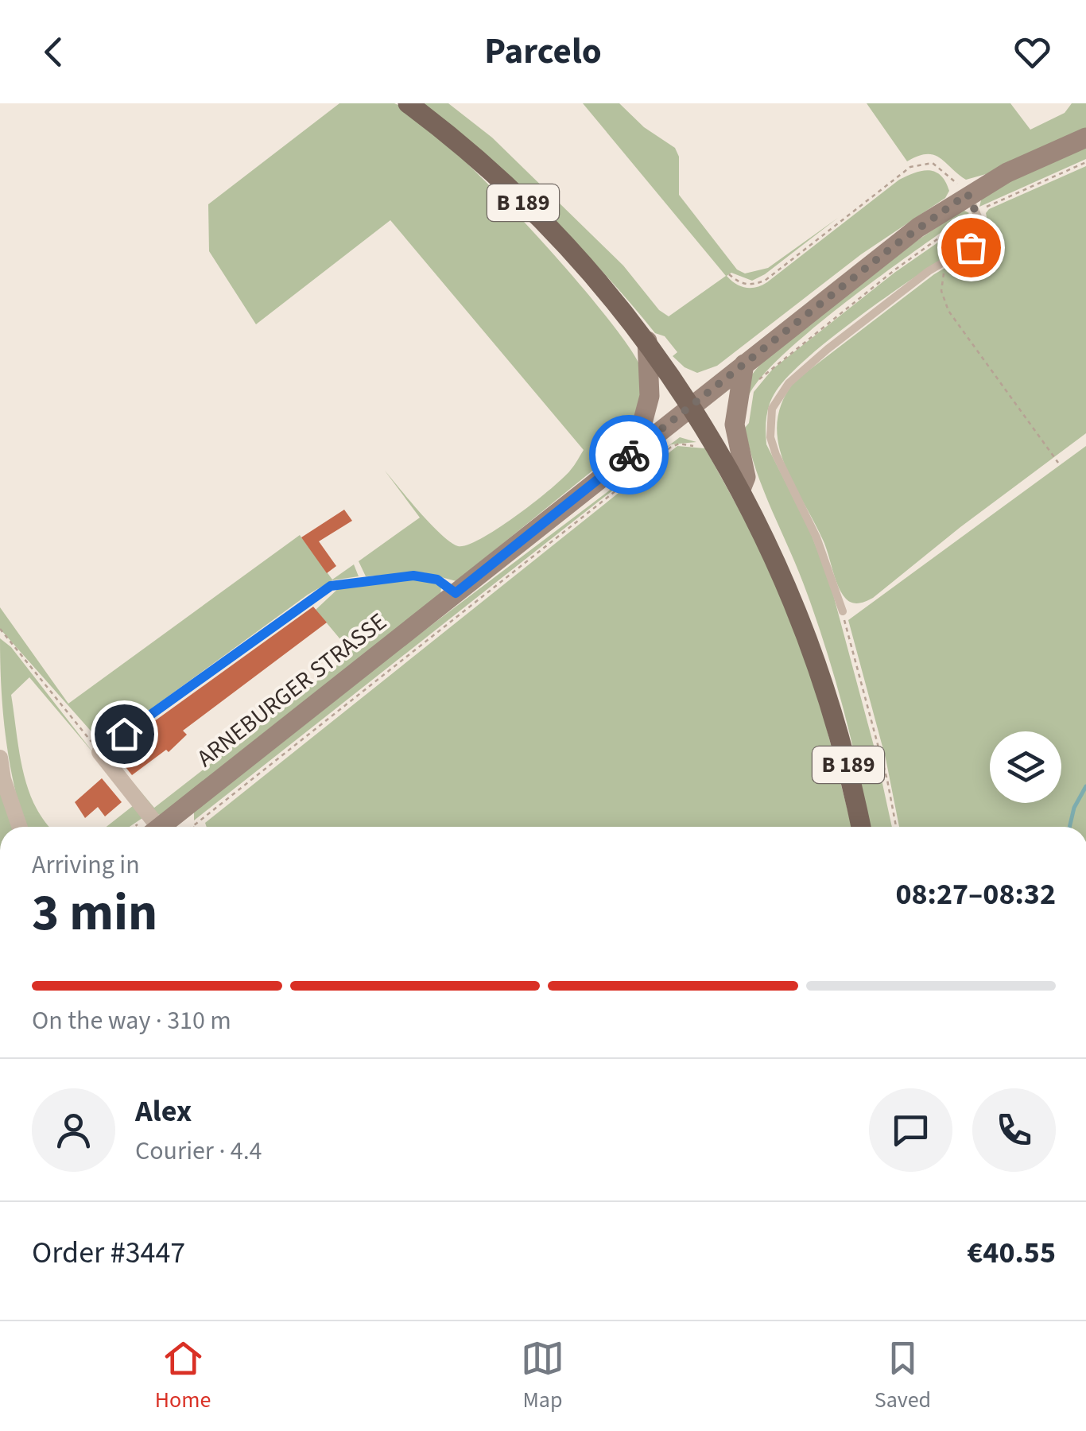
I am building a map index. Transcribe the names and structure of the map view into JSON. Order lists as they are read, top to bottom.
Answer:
{
  "streets": {
    "main road": ["B 189", "ARNEBURGER STRASSE"]
  },
  "crossings": [
    ["B 189", "ARNEBURGER STRASSE"]
  ],
  "page": {
    "header": "Parcelo",
    "heading": ["3 min", "Arriving in", "08:27–08:32"],
    "panel": [
      "Alex",
      "Courier · 4.4",
      "Order #3447",
      "€40.55"
    ],
    "bar": "On the way · 310 m",
    "tabs": ["Home", "Map", "Saved"]
  }
}
